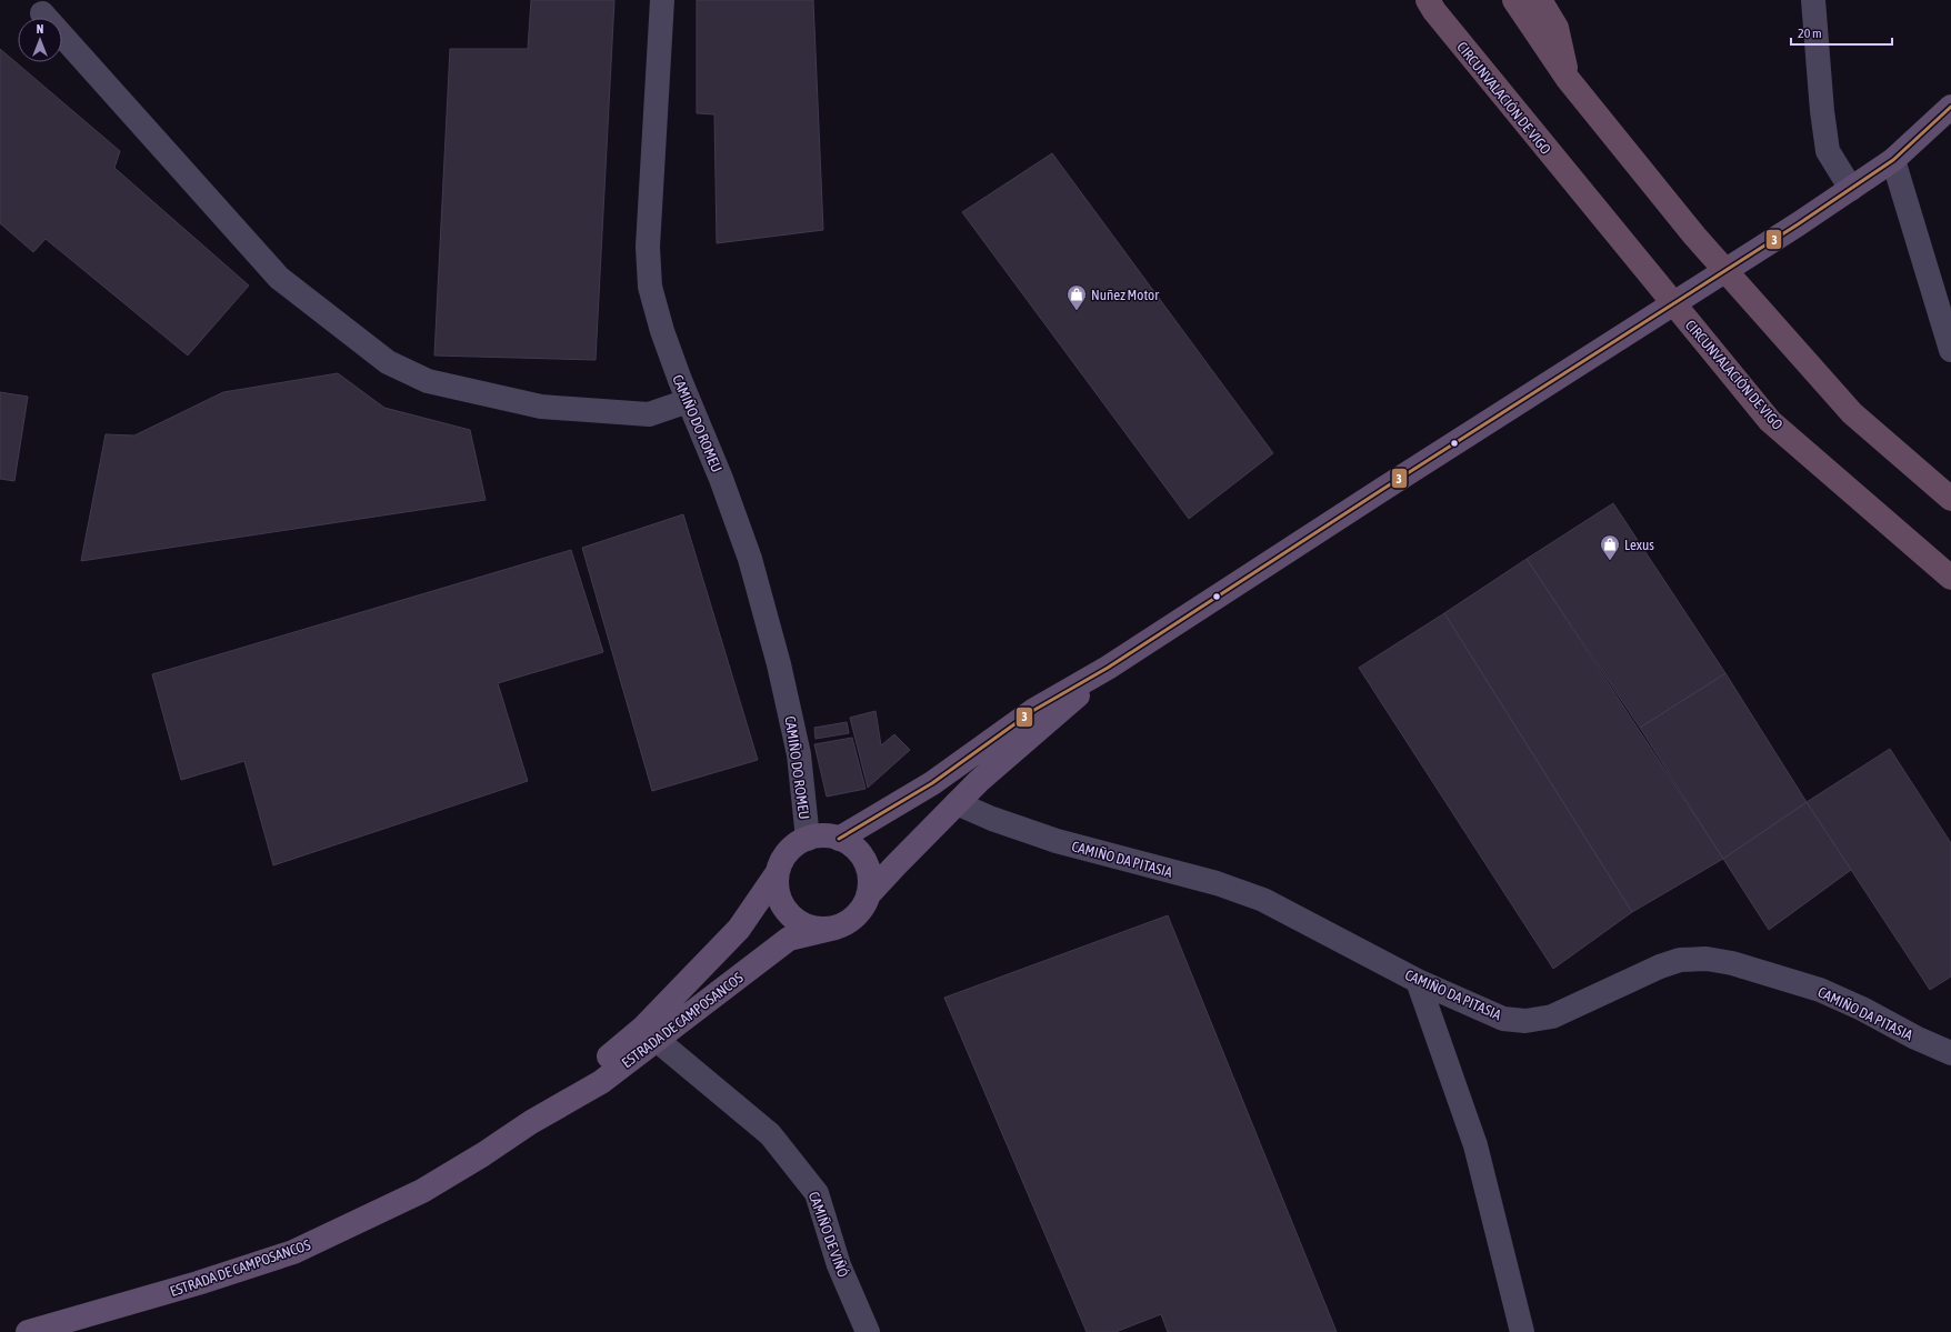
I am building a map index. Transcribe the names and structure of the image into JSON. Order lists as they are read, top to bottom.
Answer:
{
  "streets": {
    "highway": ["CIRCUNVALACIÓN DE VIGO"],
    "main road": ["ESTRADA DE CAMPOSANCOS"],
    "street": ["CAMIÑO DO ROMEU", "CAMIÑO DA PITASIA", "CAMIÑO DE VIÑÓ"]
  },
  "crossings": [
    ["CAMIÑO DO ROMEU", "ESTRADA DE CAMPOSANCOS"],
    ["CAMIÑO DA PITASIA", "ESTRADA DE CAMPOSANCOS"],
    ["ESTRADA DE CAMPOSANCOS", "CAMIÑO DE VIÑÓ"]
  ],
  "places": {
    "shop": ["Nuñez Motor", "Lexus"]
  },
  "lines": ["transit line 3"],
  "scale_bar": "20 m",
  "north": "top"
}
